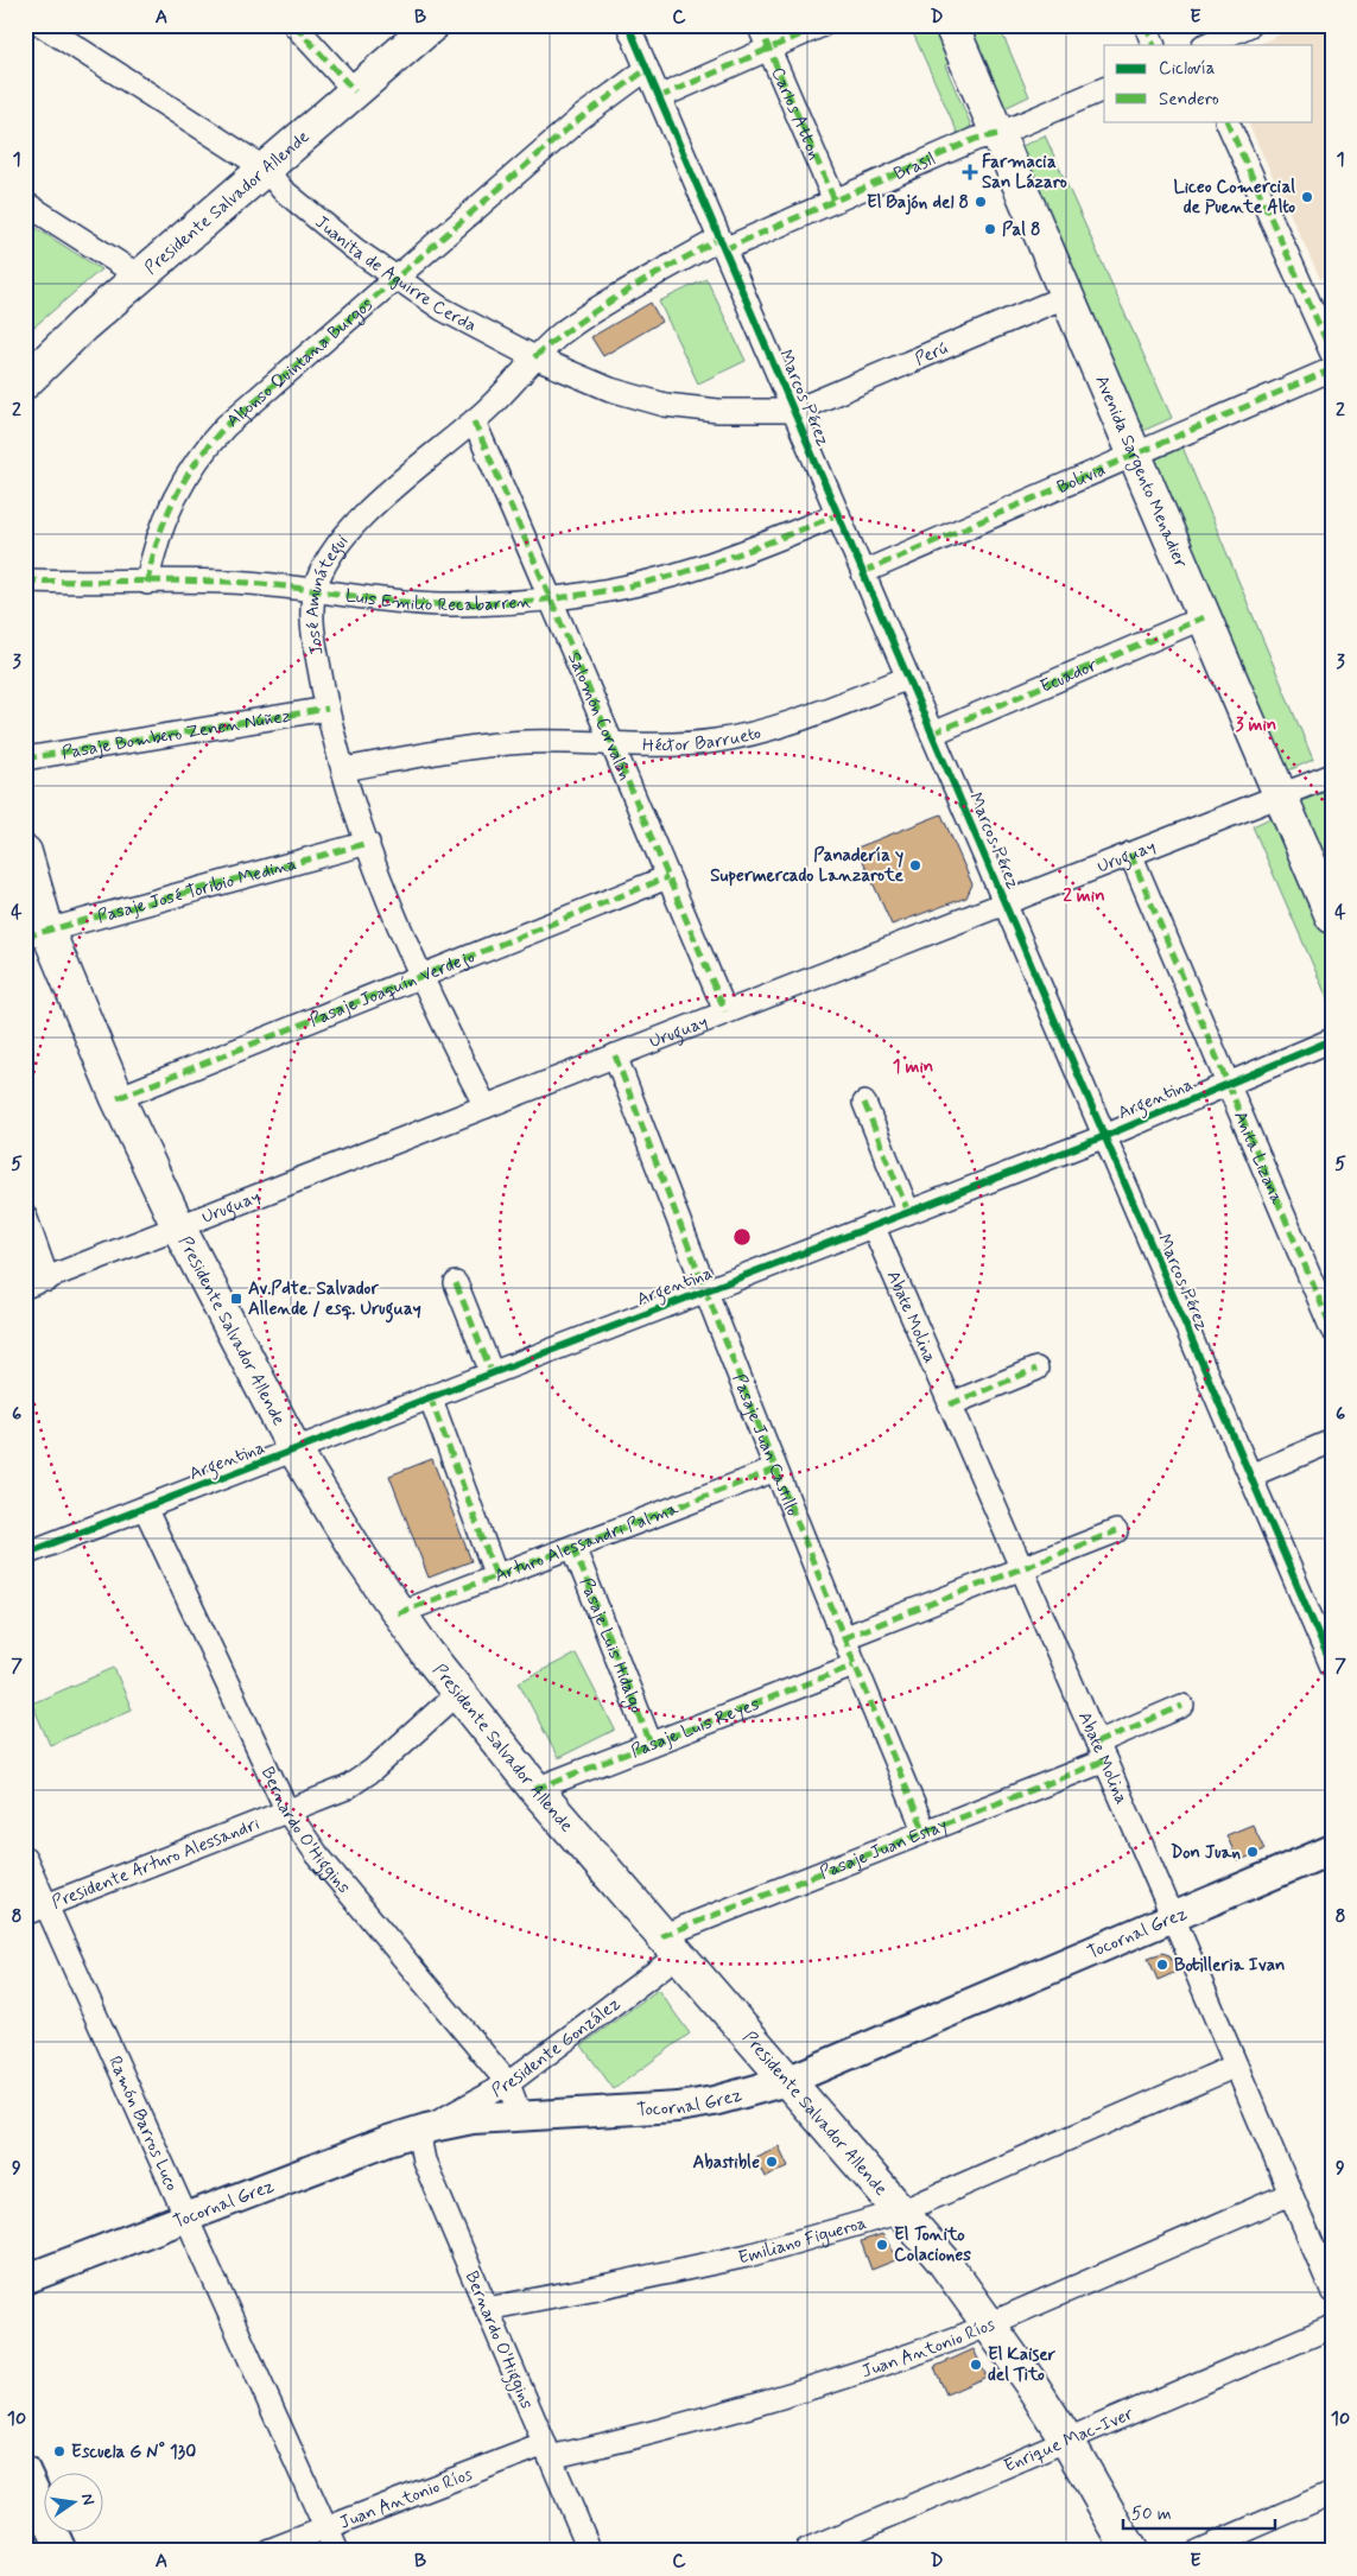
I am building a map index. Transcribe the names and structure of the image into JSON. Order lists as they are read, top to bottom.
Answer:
{
  "streets": {
    "main road": ["Presidente Salvador Allende", "Avenida Sargento Menadier"],
    "street": [
      "Carlos Atton",
      "Brasil",
      "Juanita de Aguirre Cerda",
      "Perú",
      "Alfonso Quintana Burgos",
      "Marcos Pérez",
      "Bolivia",
      "Luis Emilio Recabarren",
      "José Amunátegui",
      "Ecuador",
      "Salomón Corvalán",
      "Pasaje Bombero Zenen Núñez",
      "Héctor Barrueto",
      "Uruguay",
      "Pasaje José Toribio Medina",
      "Pasaje Joaquín Verdejo",
      "Argentina",
      "Anita Lizana",
      "Abate Molina",
      "Pasaje Juan Castillo",
      "Arturo Alessandri Palma",
      "Pasaje Luis Hidalgo",
      "Pasaje Luis Reyes",
      "Bernardo O'Higgins",
      "Pasaje Juan Estay",
      "Presidente Arturo Alessandri",
      "Tocornal Grez",
      "Presidente González",
      "Ramón Barros Luco",
      "Emiliano Figueroa",
      "Juan Antonio Ríos",
      "Enrique Mac-Iver"
    ]
  },
  "crossings": [
    ["Carlos Atton", "Brasil"],
    ["Brasil", "Marcos Pérez"],
    ["Brasil", "Avenida Sargento Menadier"],
    ["Brasil", "José Amunátegui"],
    ["Presidente Salvador Allende", "Juanita de Aguirre Cerda"],
    ["Presidente Salvador Allende", "Uruguay"],
    ["Presidente Salvador Allende", "Pasaje José Toribio Medina"],
    ["Presidente Salvador Allende", "Pasaje Joaquín Verdejo"],
    ["Presidente Salvador Allende", "Argentina"],
    ["Presidente Salvador Allende", "Arturo Alessandri Palma"],
    ["Presidente Salvador Allende", "Pasaje Luis Reyes"],
    ["Presidente Salvador Allende", "Pasaje Juan Estay"],
    ["Presidente Salvador Allende", "Presidente Arturo Alessandri"],
    ["Presidente Salvador Allende", "Tocornal Grez"],
    ["Presidente Salvador Allende", "Presidente González"],
    ["Presidente Salvador Allende", "Emiliano Figueroa"],
    ["Presidente Salvador Allende", "Juan Antonio Ríos"],
    ["Presidente Salvador Allende", "Enrique Mac-Iver"],
    ["Juanita de Aguirre Cerda", "Perú"],
    ["Juanita de Aguirre Cerda", "Alfonso Quintana Burgos"],
    ["Juanita de Aguirre Cerda", "Marcos Pérez"],
    ["Juanita de Aguirre Cerda", "José Amunátegui"],
    ["Perú", "Marcos Pérez"],
    ["Perú", "Avenida Sargento Menadier"],
    ["Alfonso Quintana Burgos", "Marcos Pérez"],
    ["Alfonso Quintana Burgos", "Luis Emilio Recabarren"],
    ["Marcos Pérez", "Bolivia"],
    ["Marcos Pérez", "Luis Emilio Recabarren"],
    ["Marcos Pérez", "José Amunátegui"],
    ["Marcos Pérez", "Ecuador"],
    ["Marcos Pérez", "Héctor Barrueto"],
    ["Marcos Pérez", "Uruguay"],
    ["Marcos Pérez", "Argentina"],
    ["Avenida Sargento Menadier", "Bolivia"],
    ["Avenida Sargento Menadier", "Ecuador"],
    ["Avenida Sargento Menadier", "Uruguay"],
    ["Luis Emilio Recabarren", "José Amunátegui"],
    ["Luis Emilio Recabarren", "Salomón Corvalán"],
    ["José Amunátegui", "Salomón Corvalán"],
    ["José Amunátegui", "Pasaje Bombero Zenen Núñez"],
    ["José Amunátegui", "Héctor Barrueto"],
    ["José Amunátegui", "Uruguay"],
    ["José Amunátegui", "Pasaje José Toribio Medina"],
    ["José Amunátegui", "Pasaje Joaquín Verdejo"],
    ["Salomón Corvalán", "Héctor Barrueto"],
    ["Salomón Corvalán", "Uruguay"],
    ["Salomón Corvalán", "Pasaje Joaquín Verdejo"],
    ["Uruguay", "Anita Lizana"],
    ["Uruguay", "Pasaje Juan Castillo"],
    ["Argentina", "Anita Lizana"],
    ["Argentina", "Abate Molina"],
    ["Argentina", "Pasaje Juan Castillo"],
    ["Argentina", "Bernardo O'Higgins"],
    ["Abate Molina", "Pasaje Juan Estay"],
    ["Abate Molina", "Tocornal Grez"],
    ["Abate Molina", "Emiliano Figueroa"],
    ["Abate Molina", "Juan Antonio Ríos"],
    ["Pasaje Juan Castillo", "Arturo Alessandri Palma"],
    ["Pasaje Juan Castillo", "Pasaje Luis Reyes"],
    ["Pasaje Juan Castillo", "Pasaje Juan Estay"],
    ["Arturo Alessandri Palma", "Pasaje Luis Hidalgo"],
    ["Pasaje Luis Hidalgo", "Pasaje Luis Reyes"],
    ["Bernardo O'Higgins", "Presidente Arturo Alessandri"],
    ["Bernardo O'Higgins", "Tocornal Grez"],
    ["Bernardo O'Higgins", "Presidente González"],
    ["Bernardo O'Higgins", "Emiliano Figueroa"],
    ["Bernardo O'Higgins", "Juan Antonio Ríos"],
    ["Pasaje Juan Estay", "Presidente González"],
    ["Presidente Arturo Alessandri", "Ramón Barros Luco"],
    ["Tocornal Grez", "Presidente González"],
    ["Tocornal Grez", "Ramón Barros Luco"],
    ["Ramón Barros Luco", "Juan Antonio Ríos"]
  ],
  "places": {
    "health": ["Farmacia San Lázaro"],
    "other": [
      "Liceo Comercial de Puente Alto",
      "El Bajón del 8",
      "Pal 8",
      "Panadería y Supermercado Lanzarote",
      "Don Juan",
      "Botilleria Ivan",
      "Abastible",
      "El Tonito Colaciones",
      "El Kaiser del Tito",
      "Escuela G N° 130"
    ],
    "transit": ["Av.Pdte. Salvador Allende / esq. Uruguay"]
  },
  "legend": ["Ciclovía", "Sendero"],
  "scale_bar": "50 m",
  "north": "right",
  "grid": {
    "columns": [
      "A",
      "B",
      "C",
      "D",
      "E"
    ],
    "rows": [
      "1",
      "2",
      "3",
      "4",
      "5",
      "6",
      "7",
      "8",
      "9",
      "10"
    ]
  },
  "rings": ["3 min", "2 min", "1 min"]
}
